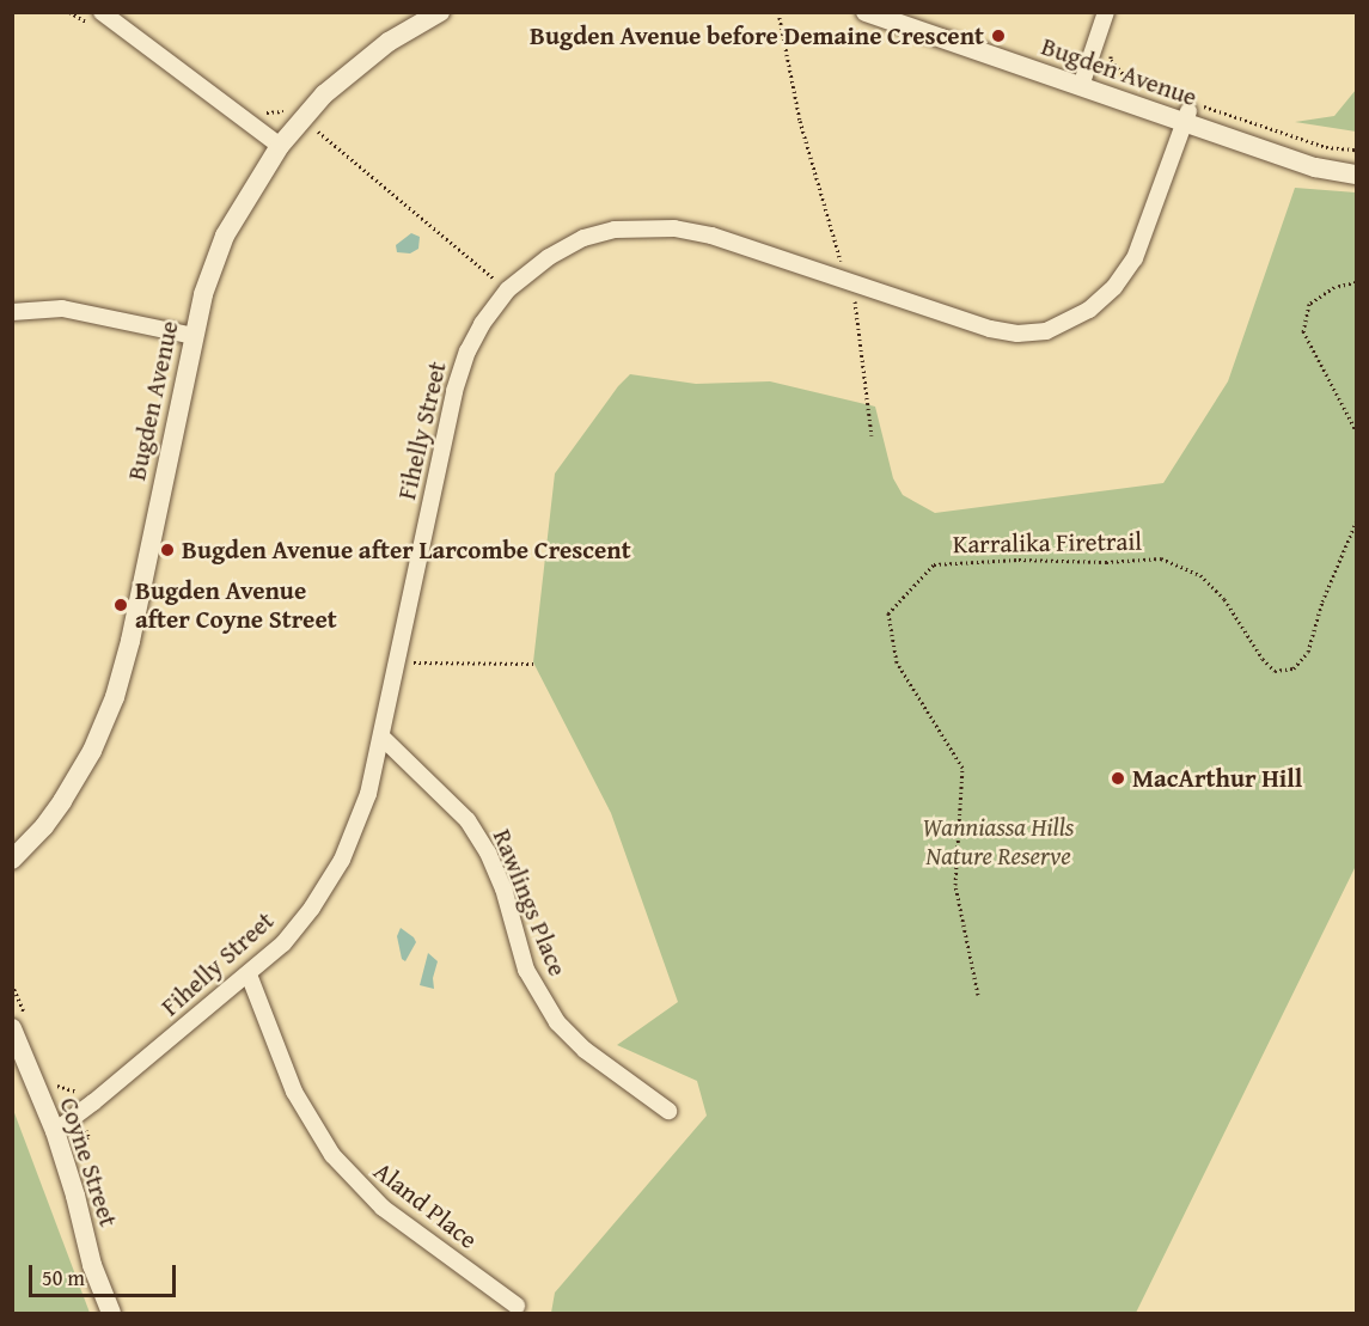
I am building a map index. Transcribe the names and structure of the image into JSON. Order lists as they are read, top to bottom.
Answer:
{
  "streets": {
    "street": [
      "Bugden Avenue",
      "Fihelly Street",
      "Rawlings Place",
      "Coyne Street",
      "Aland Place"
    ],
    "path": ["Karralika Firetrail"]
  },
  "crossings": [
    ["Bugden Avenue", "Fihelly Street"],
    ["Fihelly Street", "Rawlings Place"],
    ["Fihelly Street", "Coyne Street"],
    ["Fihelly Street", "Aland Place"]
  ],
  "parks": ["Wanniassa Hills Nature Reserve"],
  "places": [
    "Bugden Avenue before Demaine Crescent",
    "Bugden Avenue after Larcombe Crescent",
    "Bugden Avenue after Coyne Street",
    "MacArthur Hill"
  ],
  "scale_bar": "50 m"
}
